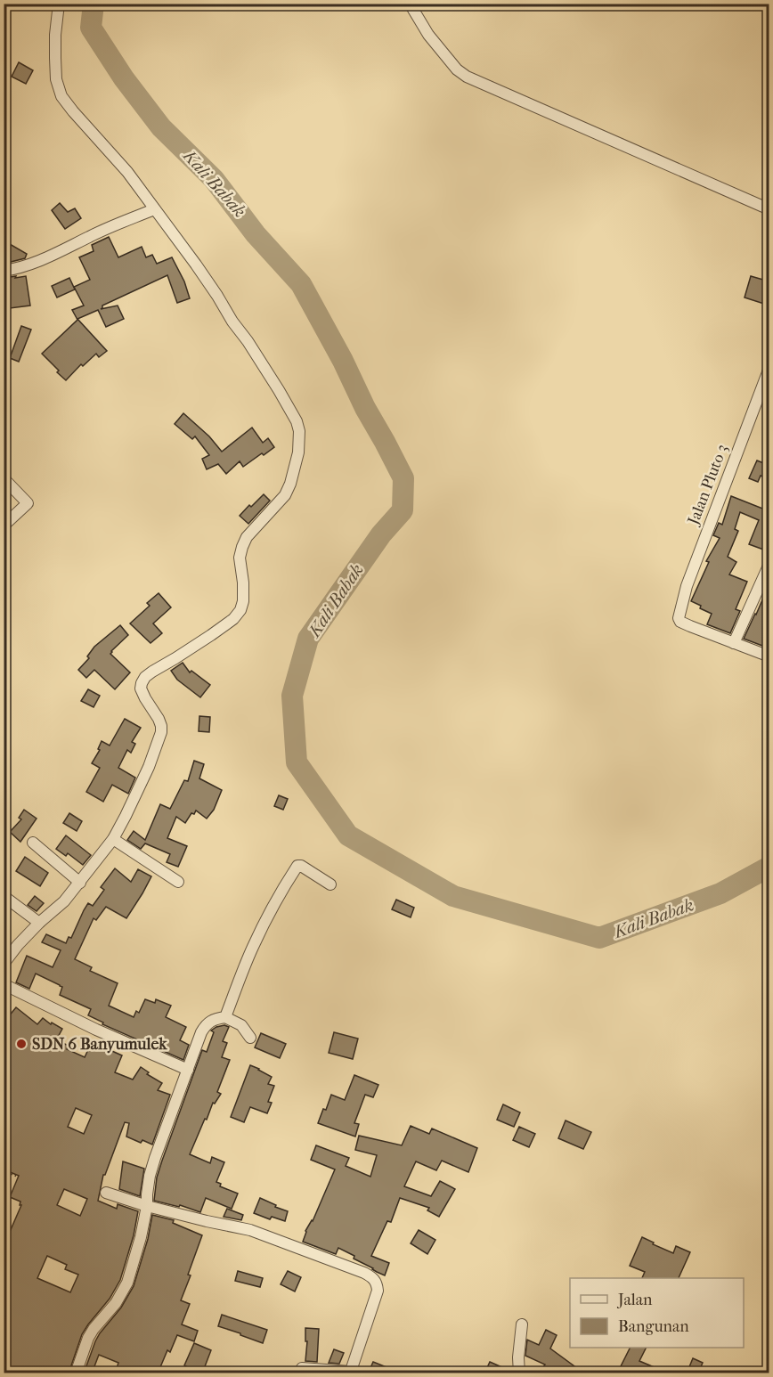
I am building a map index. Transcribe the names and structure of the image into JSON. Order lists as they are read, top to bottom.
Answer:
{
  "streets": {
    "street": ["Jalan Pluto 3"]
  },
  "water": ["Kali Babak"],
  "places": ["SDN 6 Banyumulek"],
  "legend": ["Jalan", "Bangunan"]
}
